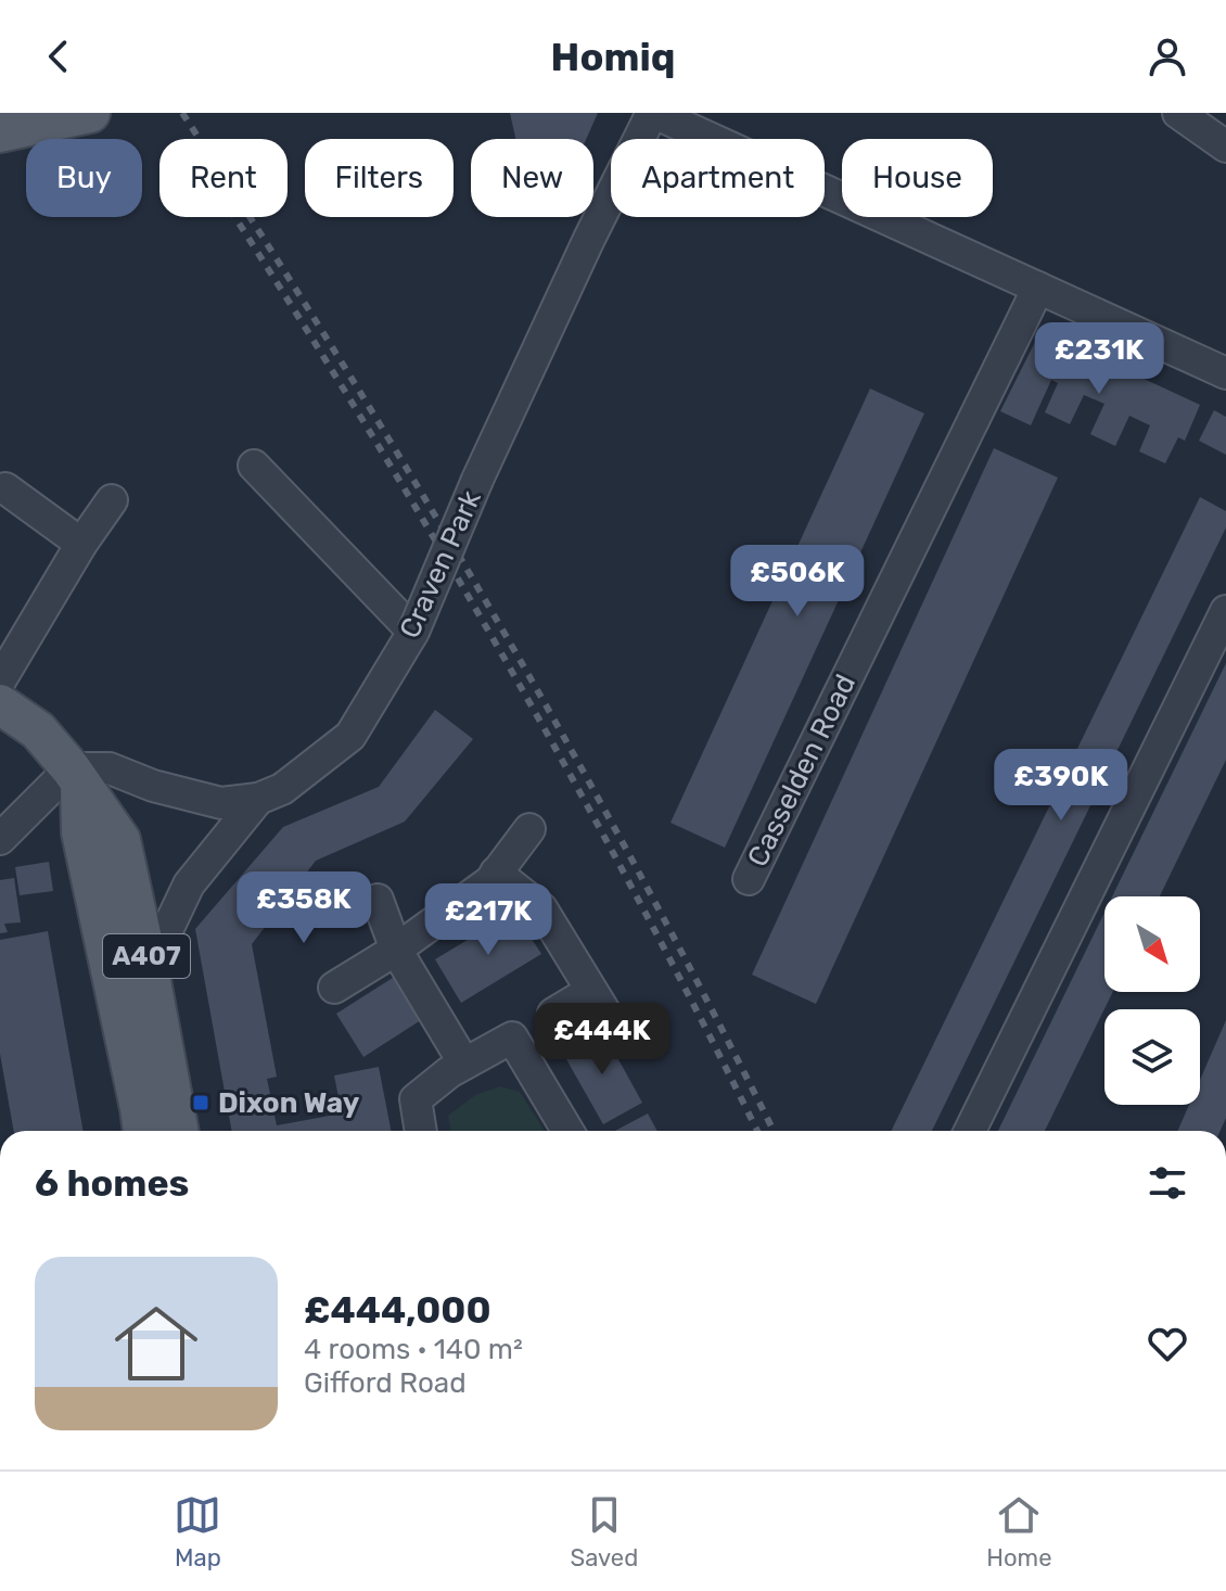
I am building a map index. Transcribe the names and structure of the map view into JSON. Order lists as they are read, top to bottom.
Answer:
{
  "streets": {
    "main road": ["A407"],
    "street": ["Craven Park", "Casselden Road"]
  },
  "crossings": [
    ["Craven Park", "A407"]
  ],
  "places": {
    "transit": ["Dixon Way"]
  },
  "north": "bottom right",
  "page": {
    "header": "Homiq",
    "chip": [
      "Buy",
      "Rent",
      "Filters",
      "New",
      "Apartment",
      "House"
    ],
    "price": [
      "£231K",
      "£506K",
      "£390K",
      "£358K",
      "£217K",
      "£444K"
    ],
    "heading": "6 homes",
    "list": [
      {
        "name": "£444,000",
        "note": "4 rooms · 140 m² · Gifford Road"
      }
    ],
    "tabs": ["Map", "Saved", "Home"]
  }
}
